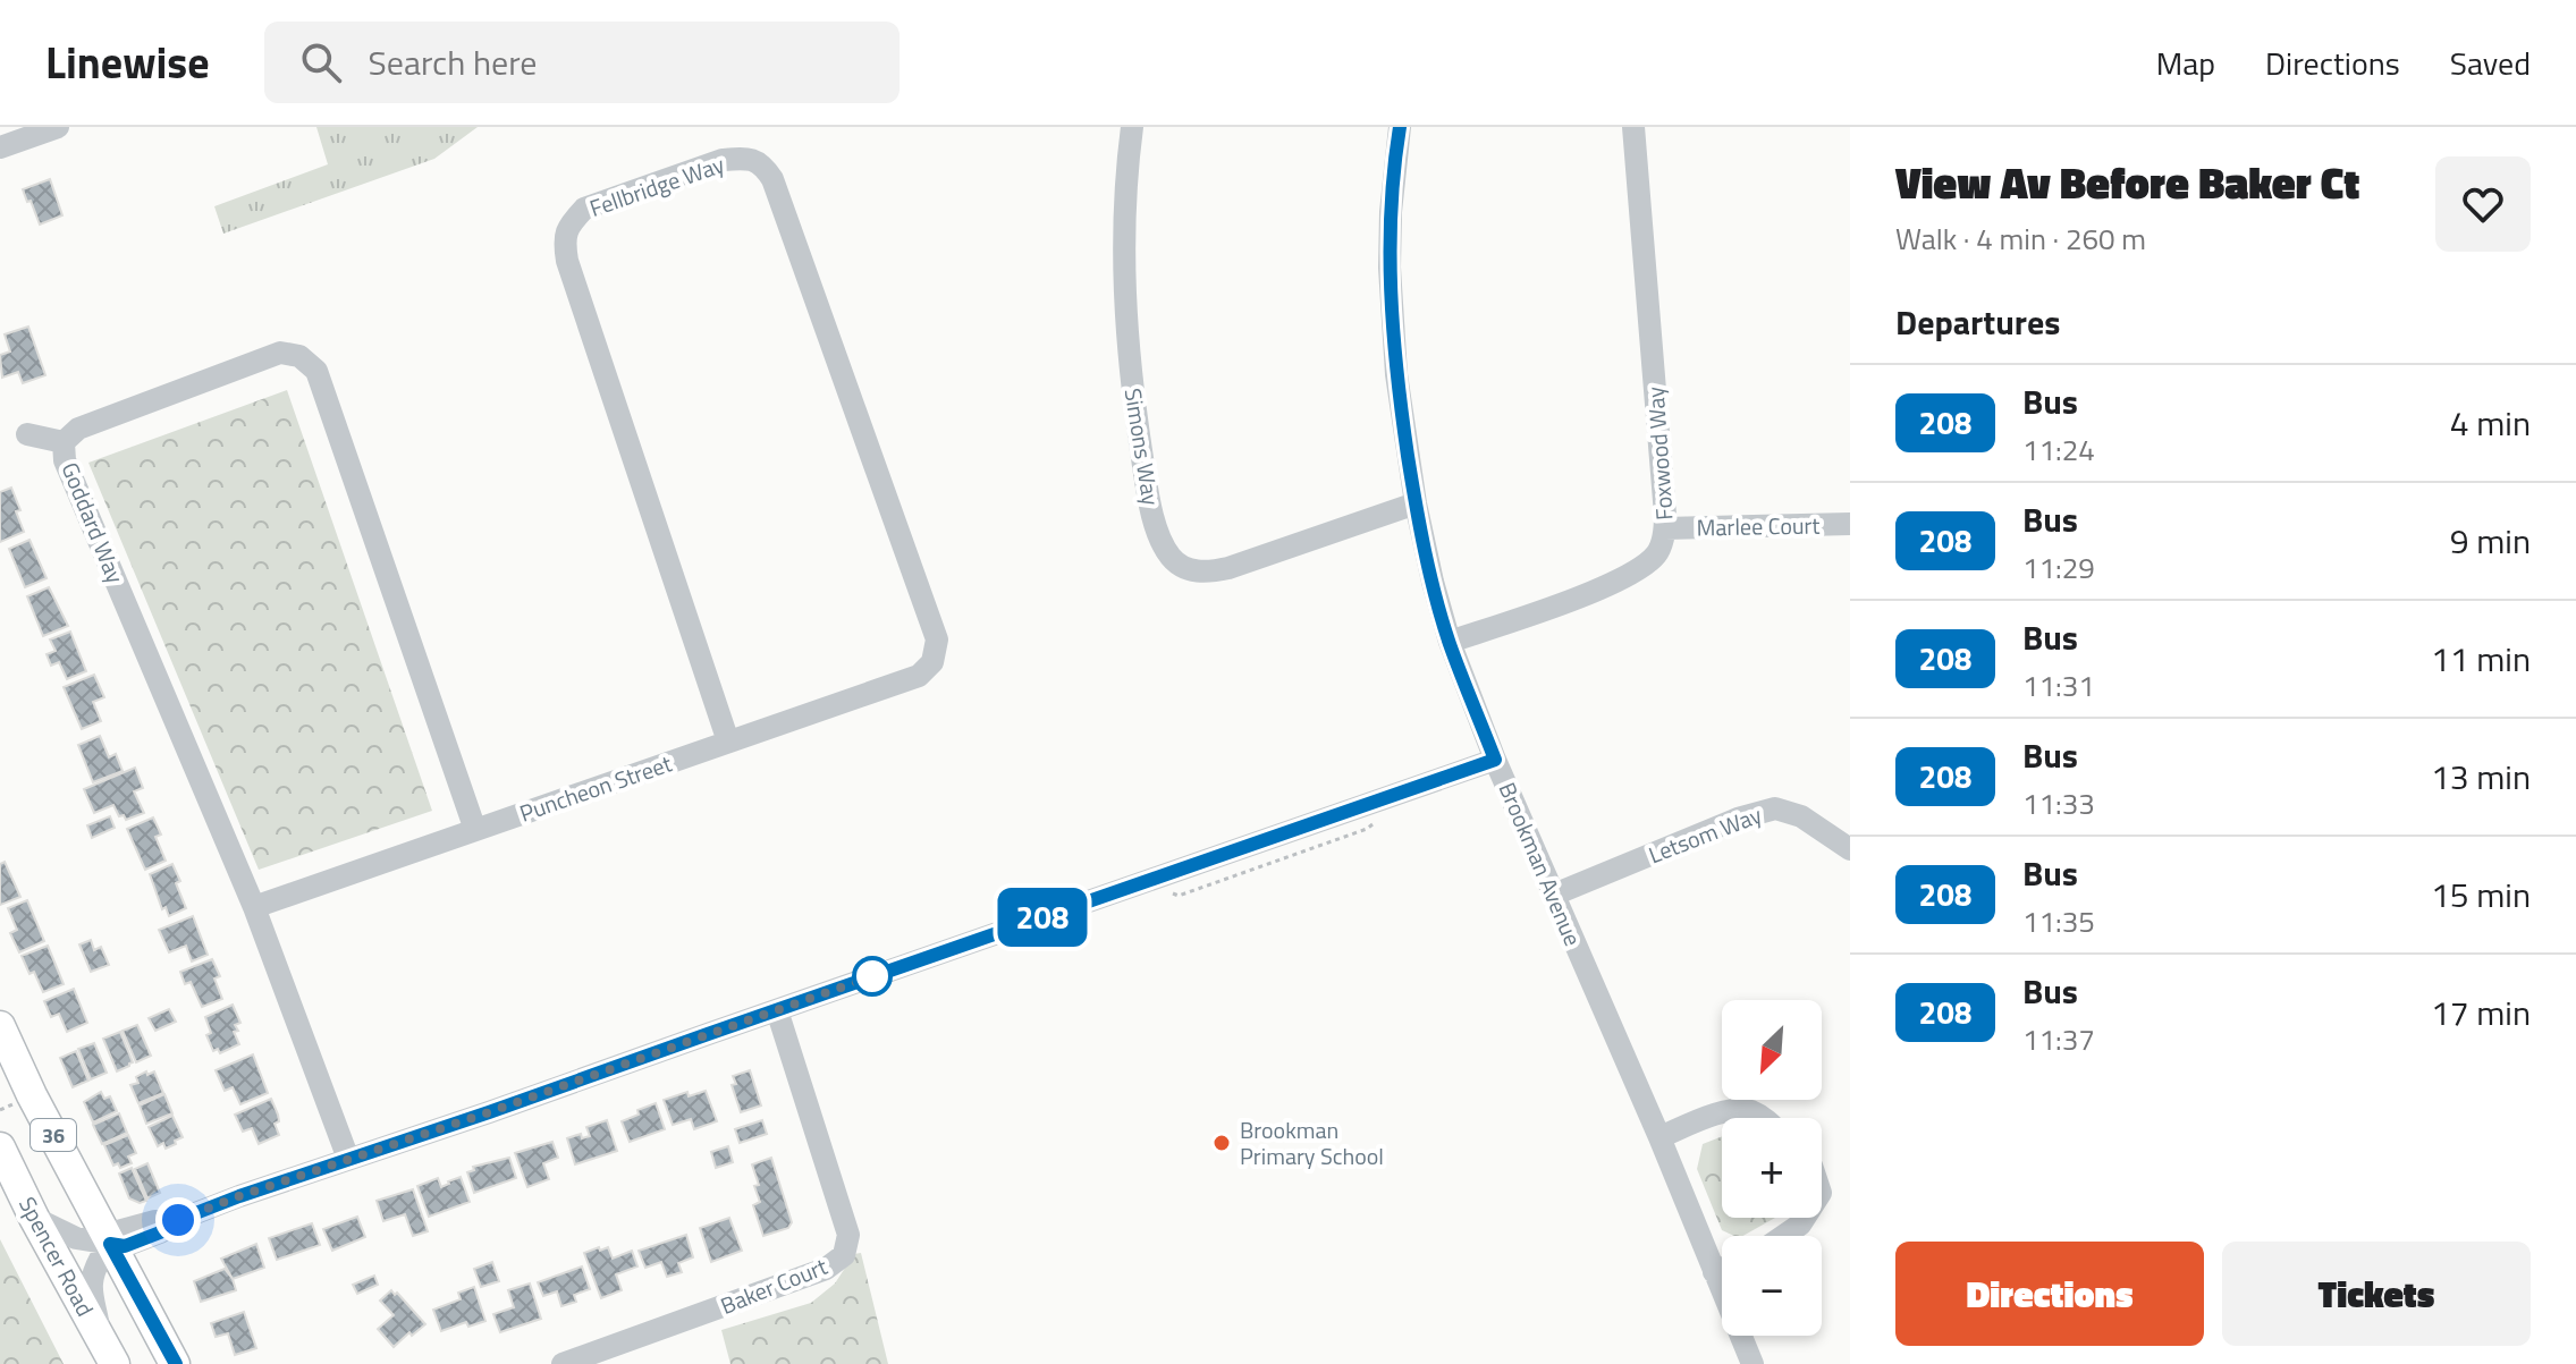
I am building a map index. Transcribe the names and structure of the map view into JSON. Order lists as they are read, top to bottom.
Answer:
{
  "streets": {
    "main road": ["36", "Spencer Road"],
    "street": [
      "Fellbridge Way",
      "Simons Way",
      "Foxwood Way",
      "Goddard Way",
      "Marlee Court",
      "Puncheon Street",
      "Letsom Way",
      "Brookman Avenue",
      "Baker Court"
    ]
  },
  "crossings": [
    ["Fellbridge Way", "Puncheon Street"],
    ["Simons Way", "Brookman Avenue"],
    ["Foxwood Way", "Marlee Court"],
    ["Foxwood Way", "Brookman Avenue"],
    ["Goddard Way", "Puncheon Street"],
    ["Letsom Way", "Brookman Avenue"]
  ],
  "places": ["Brookman Primary School"],
  "lines": ["bus line 208"],
  "north": "bottom left",
  "page": {
    "header": "Linewise",
    "search": "Search here",
    "nav": ["Map", "Directions", "Saved"],
    "on_map": "208",
    "heading": [
      ["View Av Before Baker Ct", "Walk · 4 min · 260 m"],
      "Departures"
    ],
    "list": [
      {
        "mark": "208",
        "name": "Bus",
        "note": "11:24",
        "value": "4 min"
      },
      {
        "mark": "208",
        "name": "Bus",
        "note": "11:29",
        "value": "9 min"
      },
      {
        "mark": "208",
        "name": "Bus",
        "note": "11:31",
        "value": "11 min"
      },
      {
        "mark": "208",
        "name": "Bus",
        "note": "11:33",
        "value": "13 min"
      },
      {
        "mark": "208",
        "name": "Bus",
        "note": "11:35",
        "value": "15 min"
      },
      {
        "mark": "208",
        "name": "Bus",
        "note": "11:37",
        "value": "17 min"
      }
    ],
    "map_buttons": ["+", "−"],
    "buttons": ["Directions", "Tickets"]
  }
}
